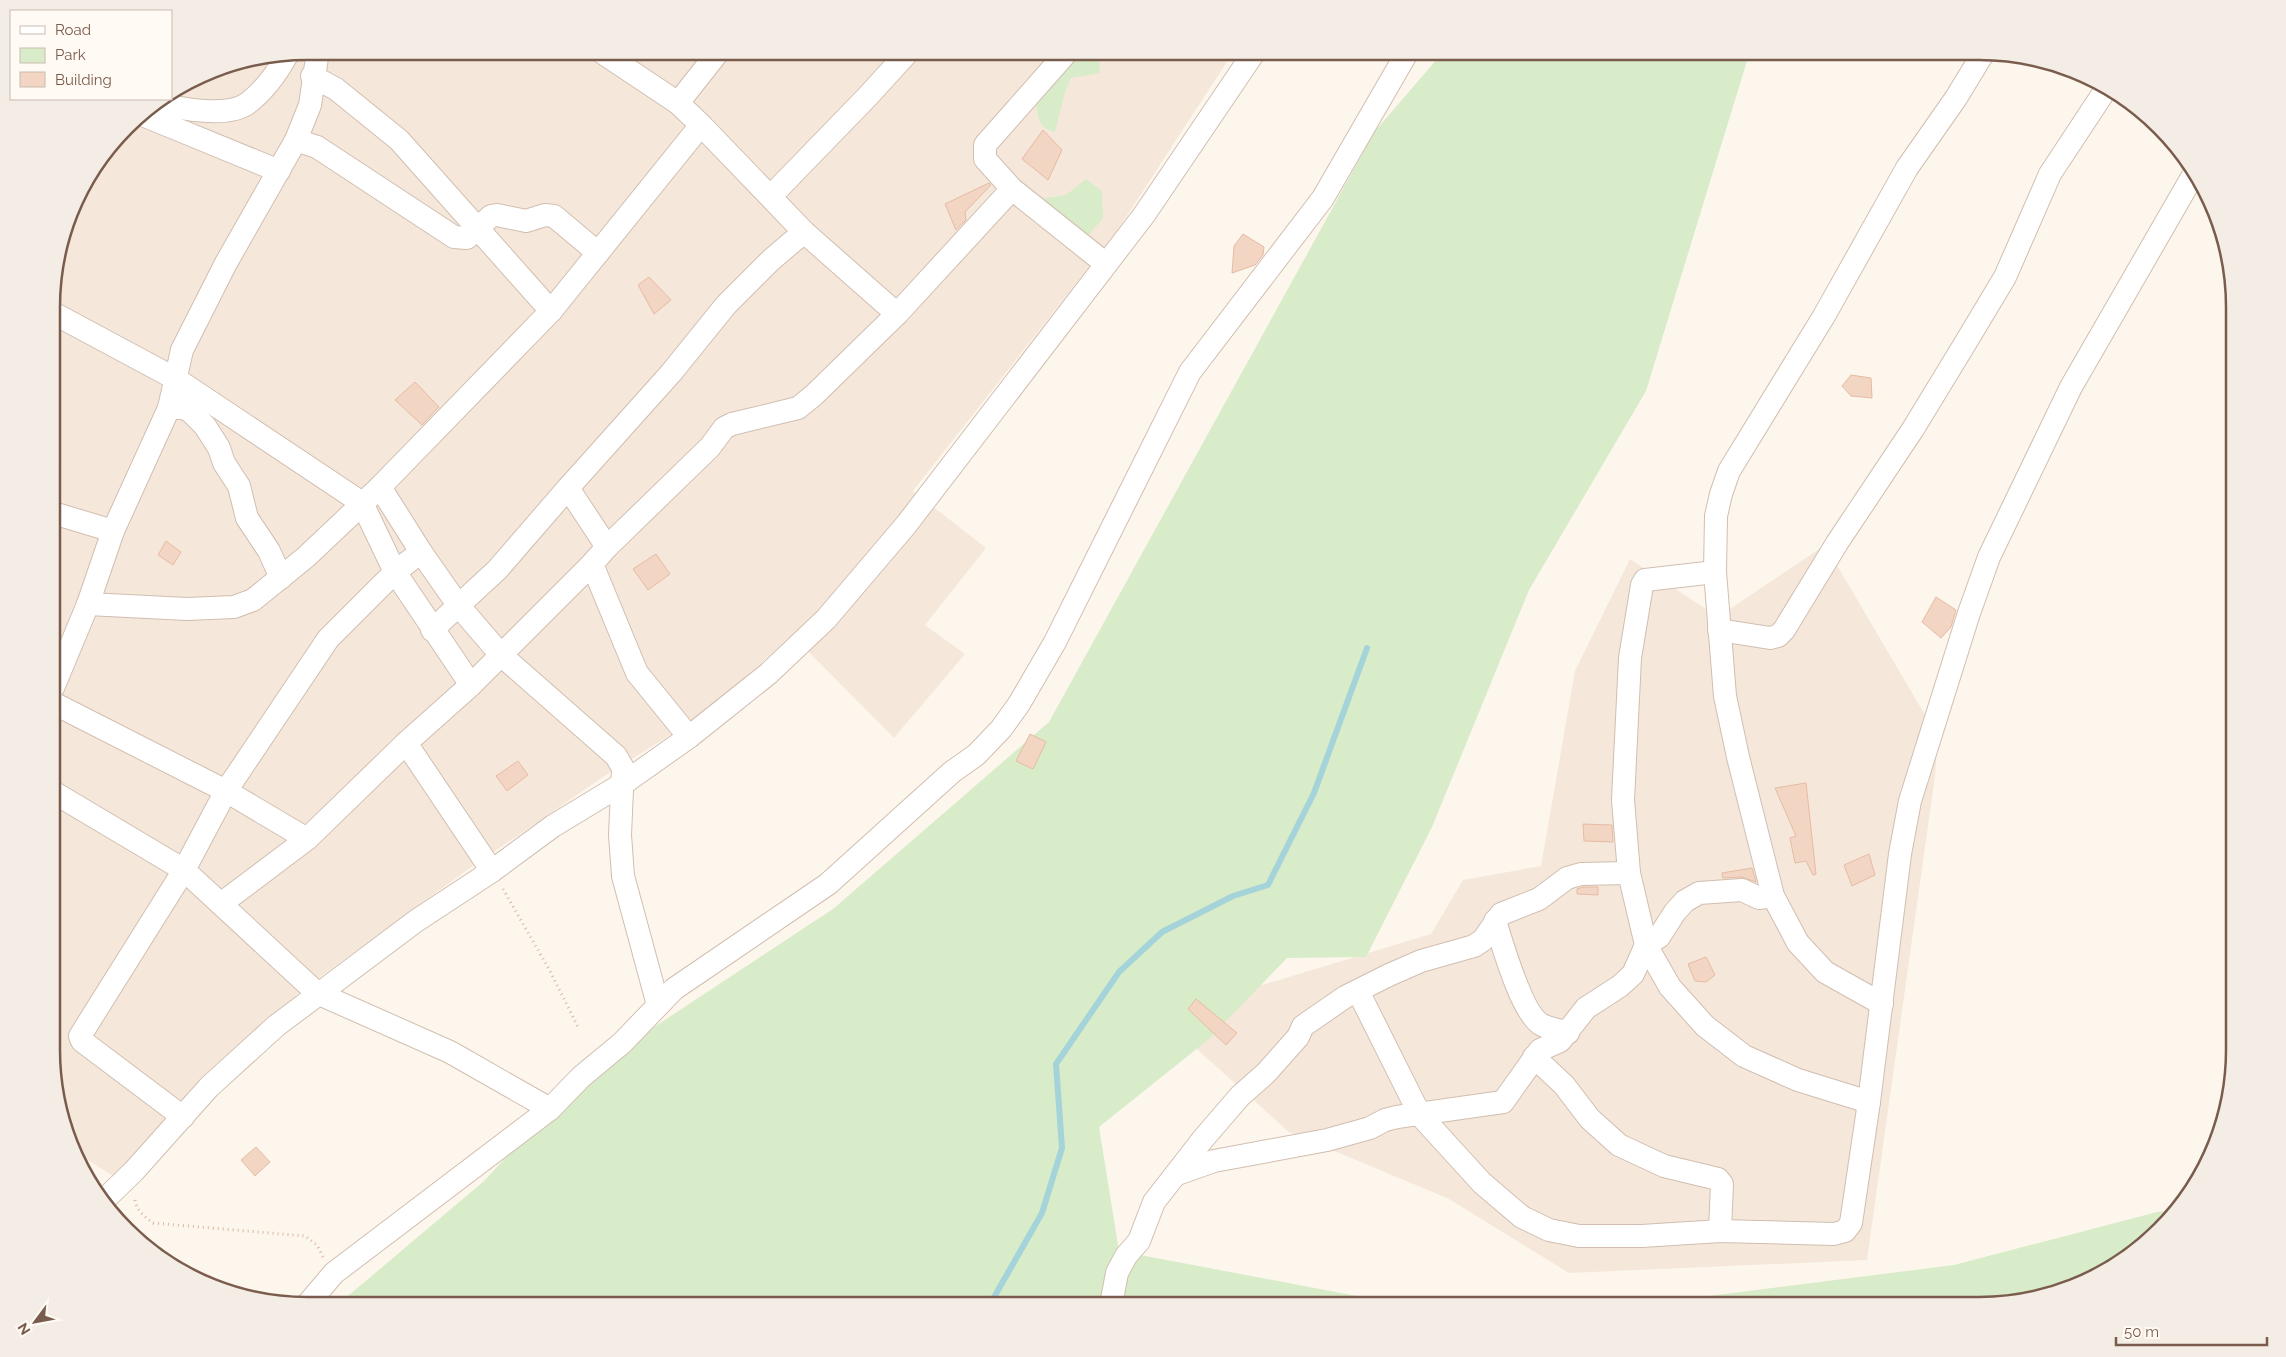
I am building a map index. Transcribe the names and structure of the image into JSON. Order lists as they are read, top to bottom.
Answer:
{
  "legend": ["Road", "Park", "Building"],
  "scale_bar": "50 m",
  "north": "bottom left"
}
